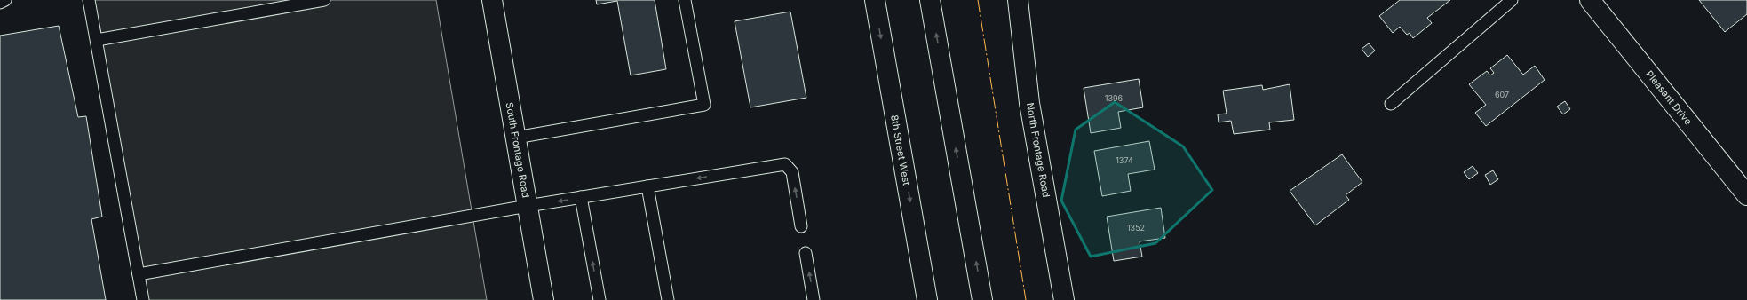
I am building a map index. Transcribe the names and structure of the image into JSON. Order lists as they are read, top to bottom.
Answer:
{
  "streets": {
    "main road": [
      "Pleasant Drive",
      "South Frontage Road",
      "8th Street West",
      "North Frontage Road"
    ]
  },
  "house_numbers": [
    "607",
    "1396",
    "1374",
    "1352"
  ]
}
